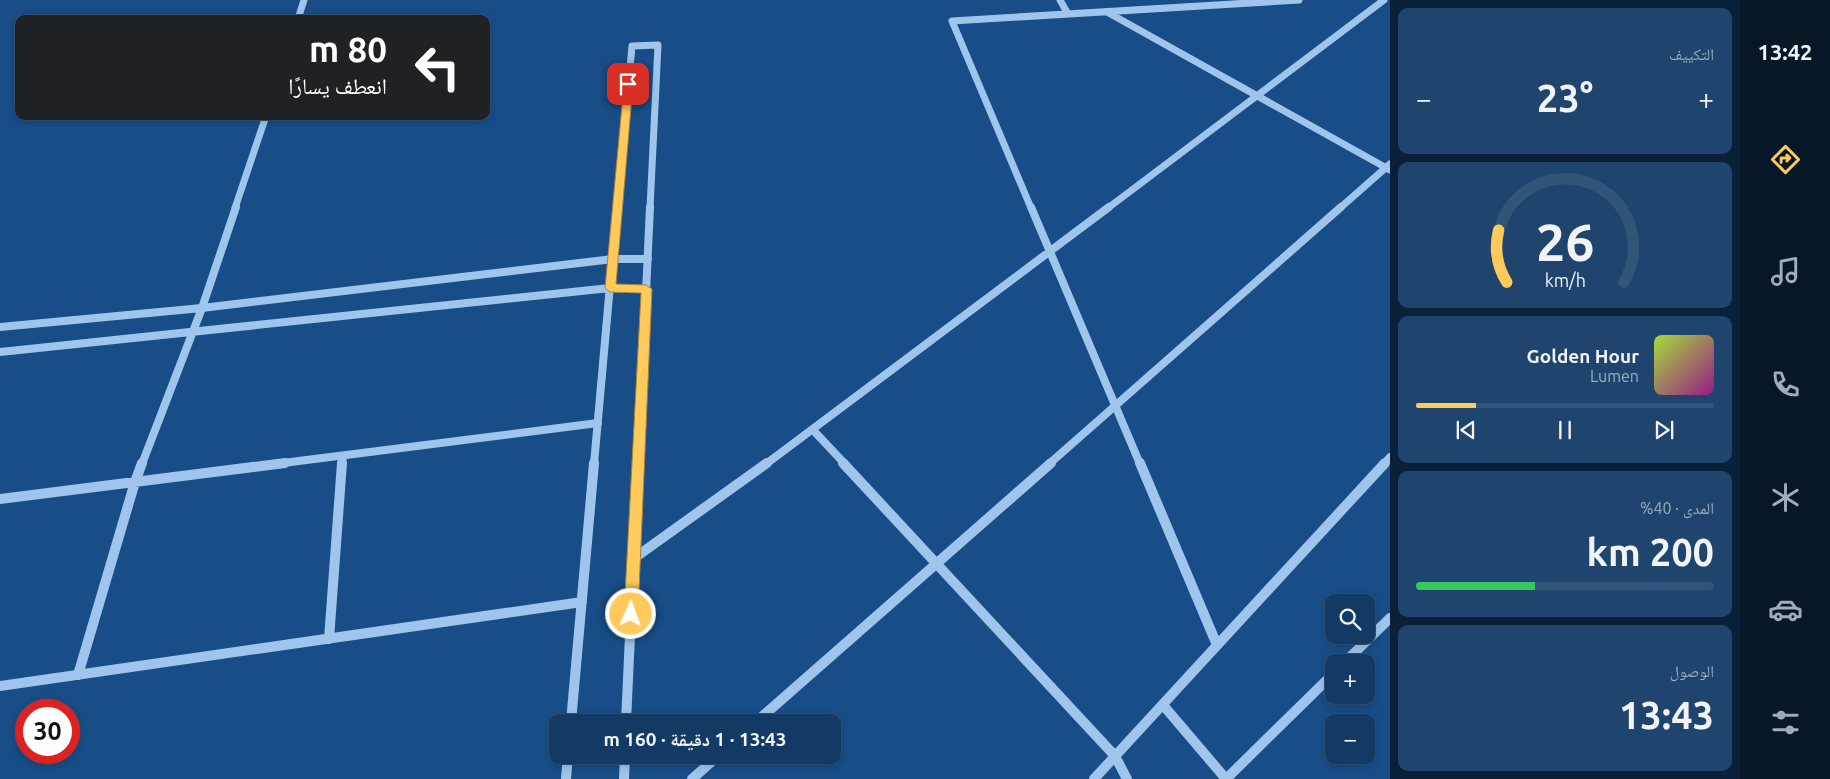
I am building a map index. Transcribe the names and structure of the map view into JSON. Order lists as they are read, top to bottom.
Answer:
{
  "page": {
    "tabs": "13:42",
    "tile": [
      "التكييف",
      ["المدى · 40%", "200 km"],
      ["الوصول", "13:43"]
    ],
    "turn": ["80 m", "انعطف يسارًا"],
    "heat": ["−", "23°", "+"],
    "song": ["Golden Hour", "Lumen"],
    "map_buttons": ["+", "−"],
    "limit": "30",
    "trip": "13:43 · 1 دقيقة · 160 m",
    "gauge": ["26", "km/h"]
  }
}
